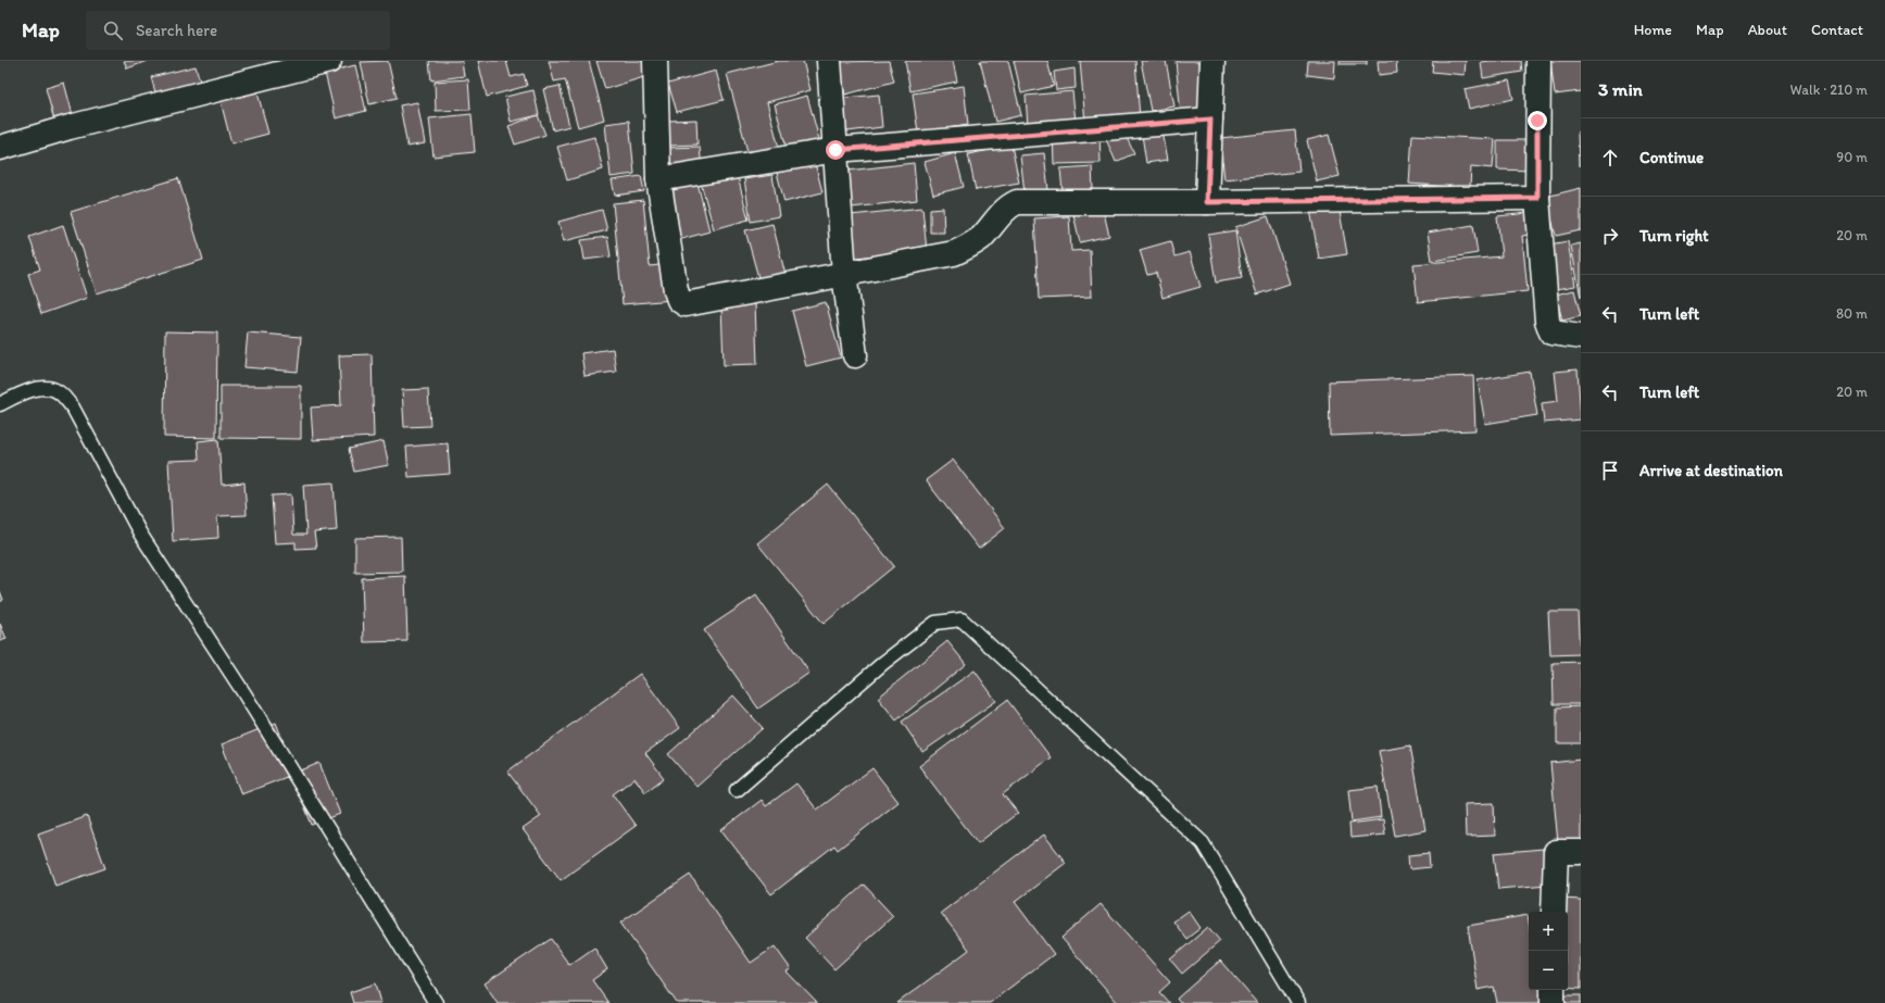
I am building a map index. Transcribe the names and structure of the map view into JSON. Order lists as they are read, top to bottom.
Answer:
{
  "page": {
    "header": "Map",
    "search": "Search here",
    "nav": [
      "Home",
      "Map",
      "About",
      "Contact"
    ],
    "heading": ["3 min", "Walk · 210 m"],
    "list": [
      ["Continue", "90 m"],
      ["Turn right", "20 m"],
      ["Turn left", "80 m"],
      ["Turn left", "20 m"],
      "Arrive at destination"
    ],
    "map_buttons": ["+", "−"]
  }
}
